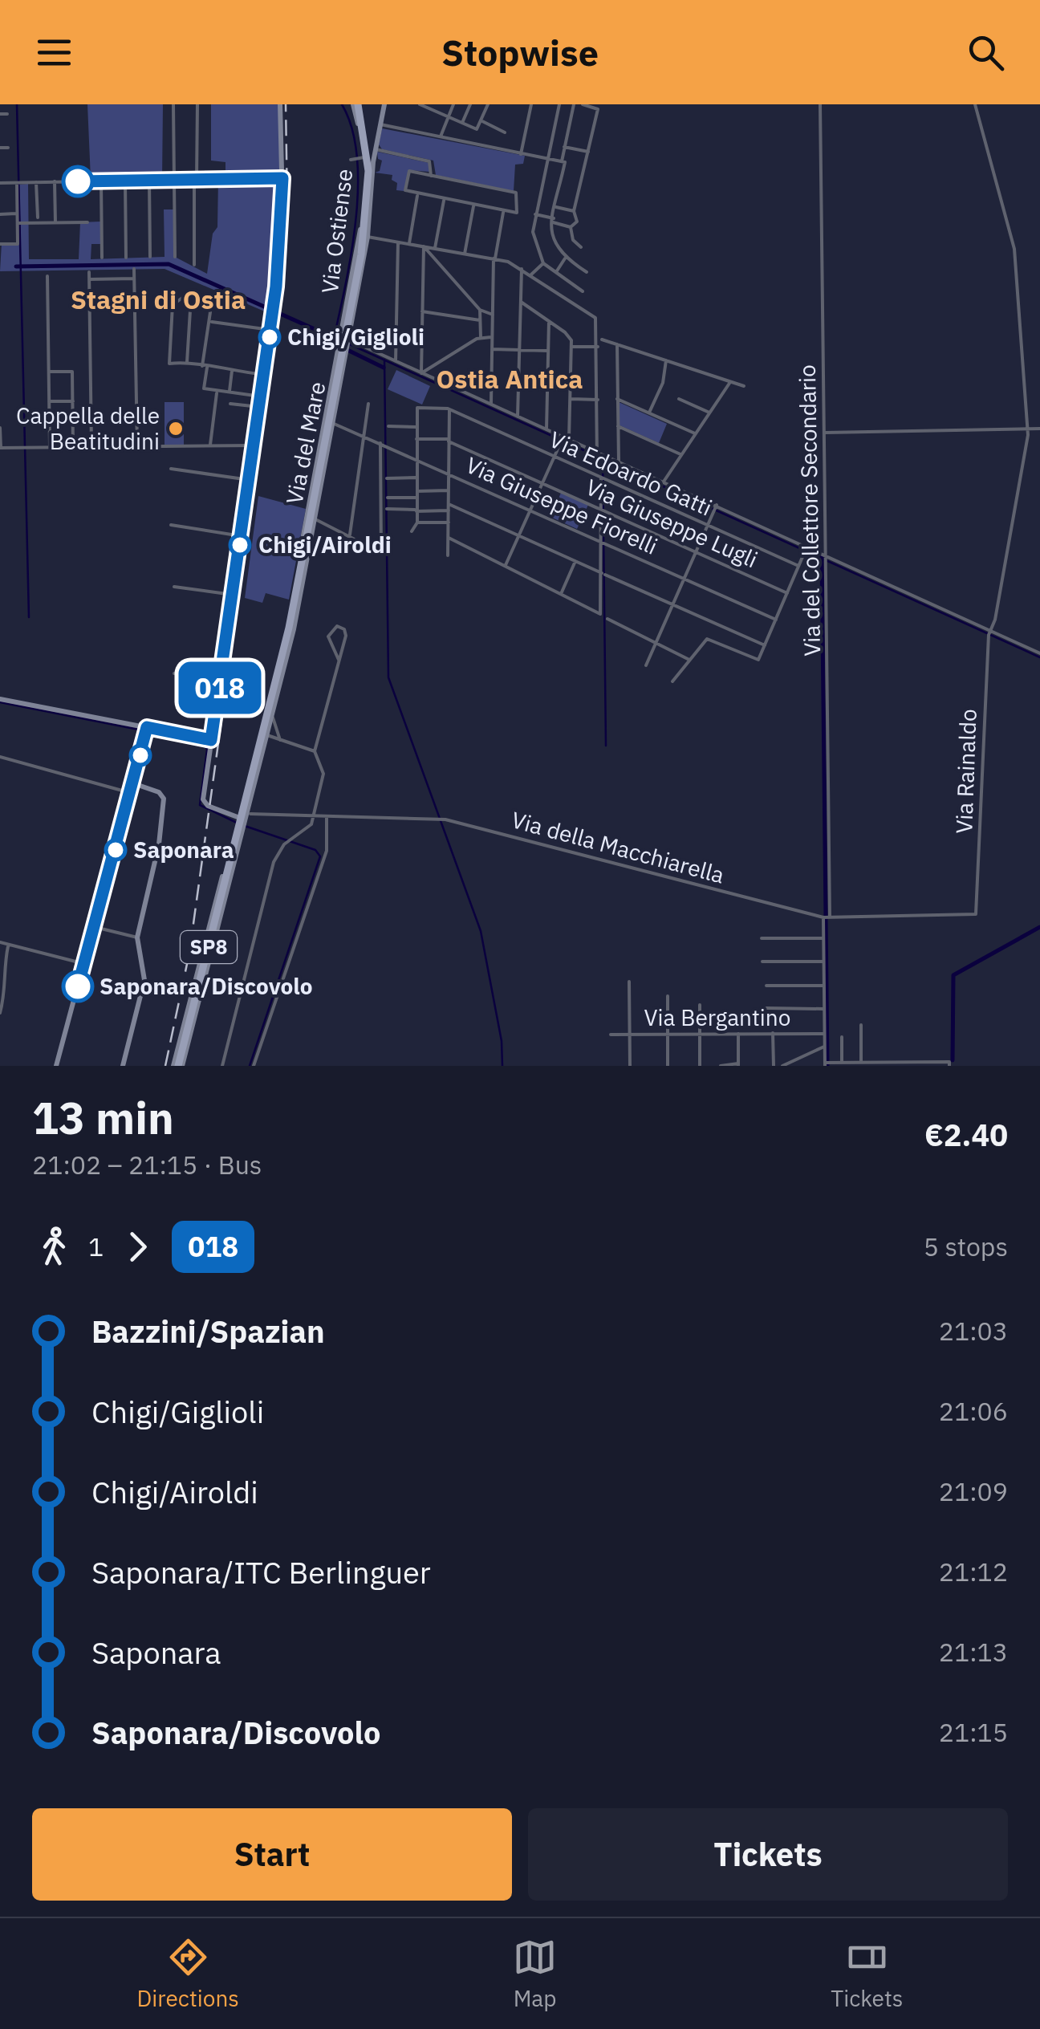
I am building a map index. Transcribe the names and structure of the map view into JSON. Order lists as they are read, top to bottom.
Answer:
{
  "streets": {
    "main road": ["Via del Mare", "SP8"],
    "street": [
      "Via Ostiense",
      "Via Edoardo Gatti",
      "Via Giuseppe Fiorelli",
      "Via del Collettore Secondario",
      "Via Giuseppe Lugli",
      "Via Rainaldo",
      "Via della Macchiarella",
      "Via Bergantino"
    ]
  },
  "crossings": [
    ["Via Ostiense", "Via del Mare"],
    ["Via del Collettore Secondario", "Via della Macchiarella"],
    ["Via Rainaldo", "Via della Macchiarella"]
  ],
  "districts": ["Stagni di Ostia", "Ostia Antica"],
  "places": [
    "Chigi/Giglioli",
    "Cappella delle Beatitudini",
    "Chigi/Airoldi",
    "Saponara",
    "Saponara/Discovolo"
  ],
  "lines": ["bus line 018"],
  "page": {
    "header": "Stopwise",
    "on_map": "018",
    "heading": ["13 min", "21:02 – 21:15 · Bus", "€2.40"],
    "legs": ["1", "018", "5 stops"],
    "list": [
      {
        "name": "Bazzini/Spazian",
        "value": "21:03"
      },
      {
        "name": "Chigi/Giglioli",
        "value": "21:06"
      },
      {
        "name": "Chigi/Airoldi",
        "value": "21:09"
      },
      {
        "name": "Saponara/ITC Berlinguer",
        "value": "21:12"
      },
      {
        "name": "Saponara",
        "value": "21:13"
      },
      {
        "name": "Saponara/Discovolo",
        "value": "21:15"
      }
    ],
    "buttons": ["Start", "Tickets"],
    "tabs": ["Directions", "Map", "Tickets"]
  }
}
